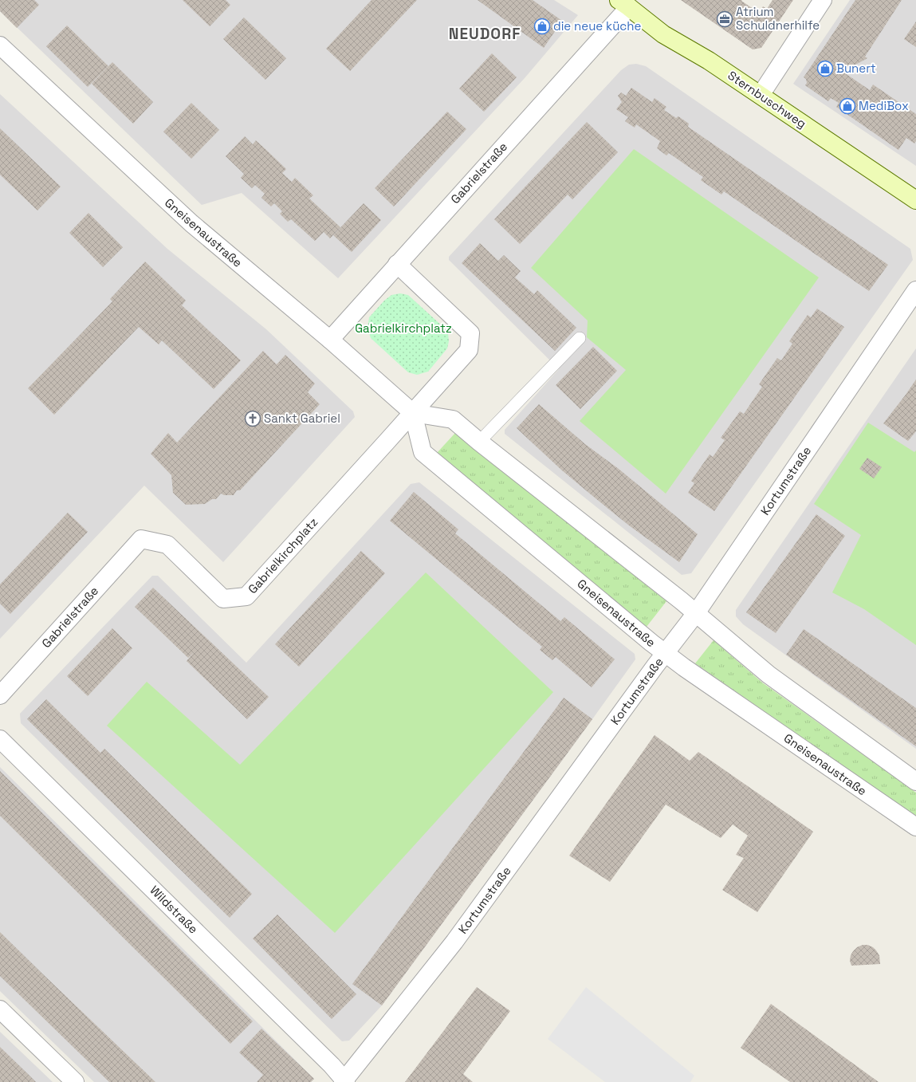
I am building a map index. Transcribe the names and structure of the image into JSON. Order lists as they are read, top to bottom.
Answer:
{
  "streets": {
    "main road": ["Sternbuschweg"],
    "street": [
      "Gabrielstraße",
      "Gneisenaustraße",
      "Kortumstraße",
      "Gabrielkirchplatz",
      "Wildstraße"
    ]
  },
  "crossings": [
    ["Sternbuschweg", "Gabrielstraße"],
    ["Gabrielstraße", "Gneisenaustraße"],
    ["Gabrielstraße", "Gabrielkirchplatz"],
    ["Gneisenaustraße", "Kortumstraße"],
    ["Gneisenaustraße", "Gabrielkirchplatz"],
    ["Kortumstraße", "Wildstraße"]
  ],
  "districts": ["NEUDORF"],
  "parks": ["Gabrielkirchplatz"],
  "places": {
    "office": ["Atrium Schuldnerhilfe"],
    "shop": ["die neue küche", "Bunert", "MediBox"],
    "church": ["Sankt Gabriel"]
  }
}
